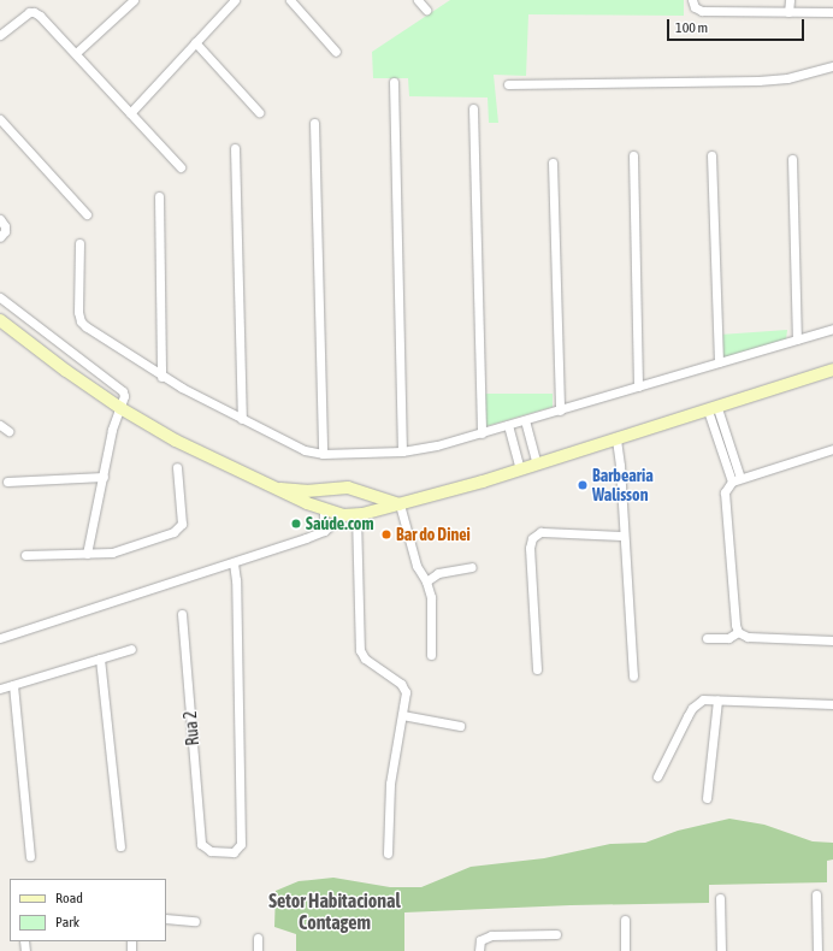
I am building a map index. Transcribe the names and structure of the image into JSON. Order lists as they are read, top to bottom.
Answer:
{
  "streets": {
    "street": ["Rua 2"]
  },
  "districts": ["Setor Habitacional Contagem"],
  "places": ["Barbearia Walisson", "Saúde.com", "Bar do Dinei"],
  "legend": ["Road", "Park"],
  "scale_bar": "100 m"
}
